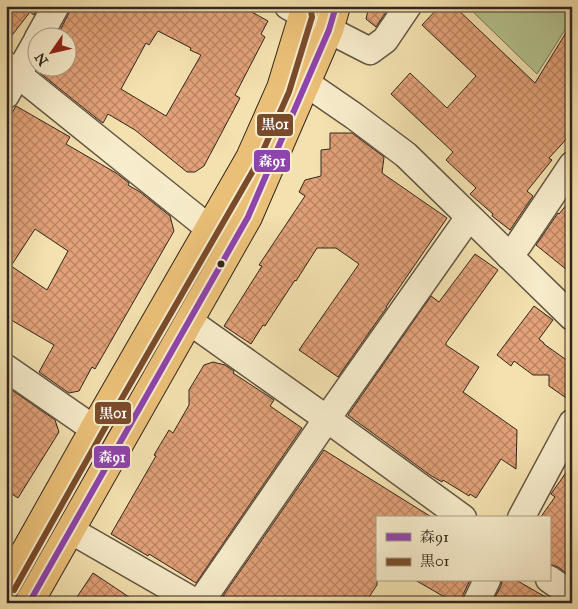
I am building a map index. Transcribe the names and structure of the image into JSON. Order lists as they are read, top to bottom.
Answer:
{
  "lines": ["transit line 森91", "transit line 黒01"],
  "legend": ["森91", "黒01"],
  "north": "bottom left"
}
